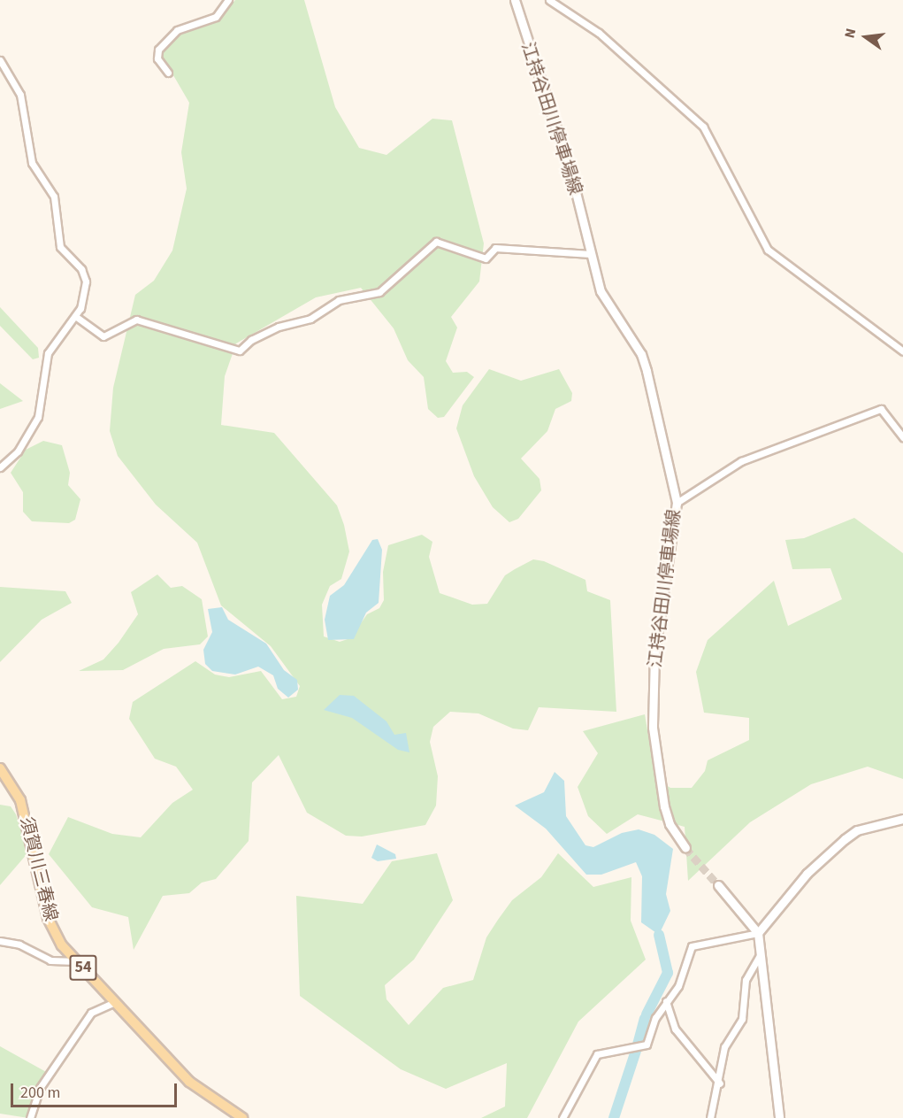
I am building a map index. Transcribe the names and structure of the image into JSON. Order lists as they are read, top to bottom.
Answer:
{
  "streets": {
    "main road": ["江持谷田川停車場線", "須賀川三春線", "54"]
  },
  "scale_bar": "200 m",
  "north": "left"
}
